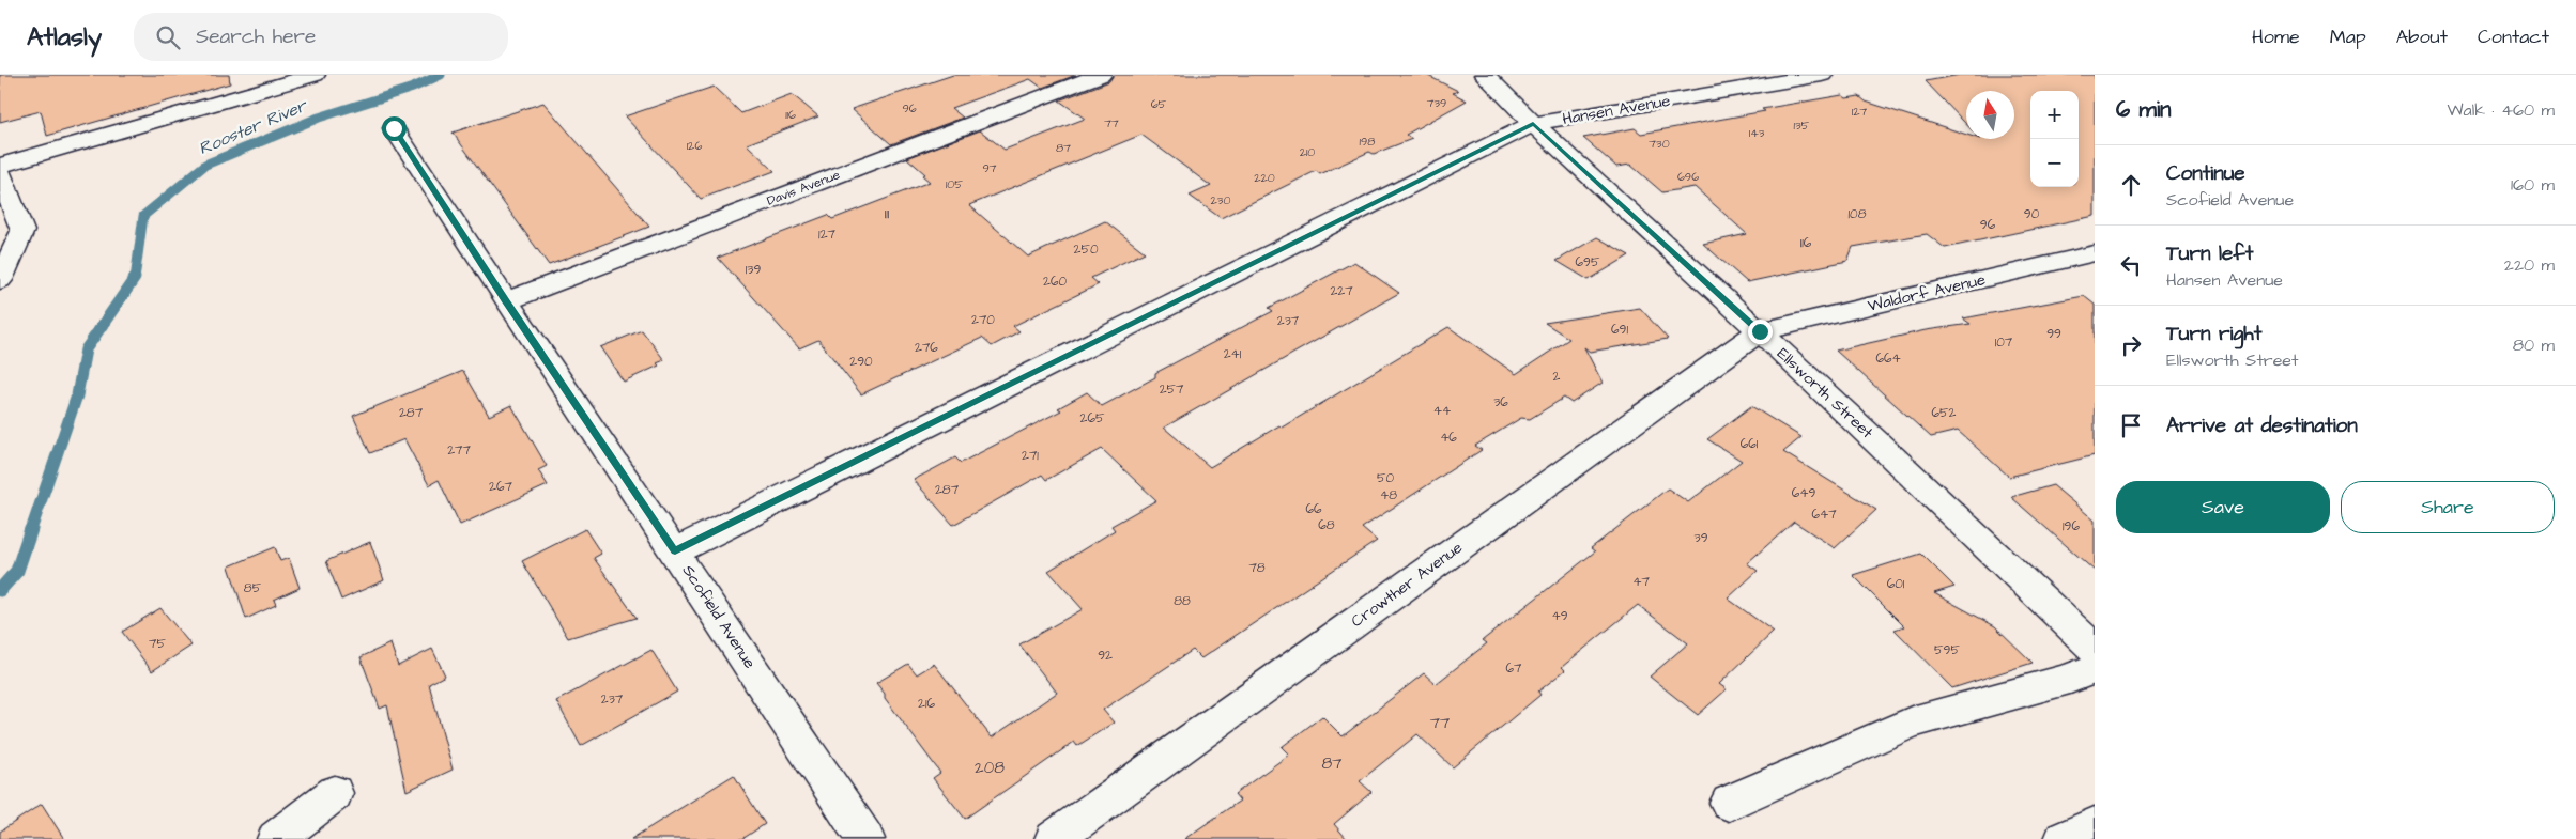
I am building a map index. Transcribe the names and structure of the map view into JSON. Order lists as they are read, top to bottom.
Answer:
{
  "streets": {
    "street": [
      "Hansen Avenue",
      "Davis Avenue",
      "Waldorf Avenue",
      "Ellsworth Street",
      "Crowther Avenue",
      "Scofield Avenue"
    ]
  },
  "crossings": [
    ["Hansen Avenue", "Ellsworth Street"],
    ["Hansen Avenue", "Scofield Avenue"],
    ["Davis Avenue", "Scofield Avenue"],
    ["Waldorf Avenue", "Ellsworth Street"],
    ["Waldorf Avenue", "Crowther Avenue"],
    ["Ellsworth Street", "Crowther Avenue"]
  ],
  "water": ["Rooster River"],
  "house_numbers": [
    "739",
    "65",
    "96",
    "127",
    "116",
    "77",
    "135",
    "143",
    "198",
    "730",
    "126",
    "87",
    "210",
    "97",
    "696",
    "220",
    "105",
    "230",
    "111",
    "108",
    "90",
    "96",
    "127",
    "116",
    "250",
    "695",
    "139",
    "260",
    "227",
    "270",
    "237",
    "691",
    "99",
    "107",
    "276",
    "241",
    "664",
    "290",
    "2",
    "257",
    "36",
    "44",
    "287",
    "652",
    "265",
    "46",
    "661",
    "277",
    "271",
    "50",
    "267",
    "287",
    "649",
    "48",
    "66",
    "647",
    "68",
    "196",
    "39",
    "78",
    "47",
    "601",
    "85",
    "88",
    "49",
    "75",
    "595",
    "92",
    "67",
    "237",
    "216",
    "77",
    "87",
    "208"
  ],
  "north": "top",
  "page": {
    "header": "Atlasly",
    "search": "Search here",
    "nav": [
      "Home",
      "Map",
      "About",
      "Contact"
    ],
    "heading": ["6 min", "Walk · 460 m"],
    "map_buttons": ["+", "−"],
    "list": [
      ["Continue", "Scofield Avenue", "160 m"],
      ["Turn left", "Hansen Avenue", "220 m"],
      ["Turn right", "Ellsworth Street", "80 m"],
      "Arrive at destination"
    ],
    "buttons": ["Save", "Share"]
  }
}
